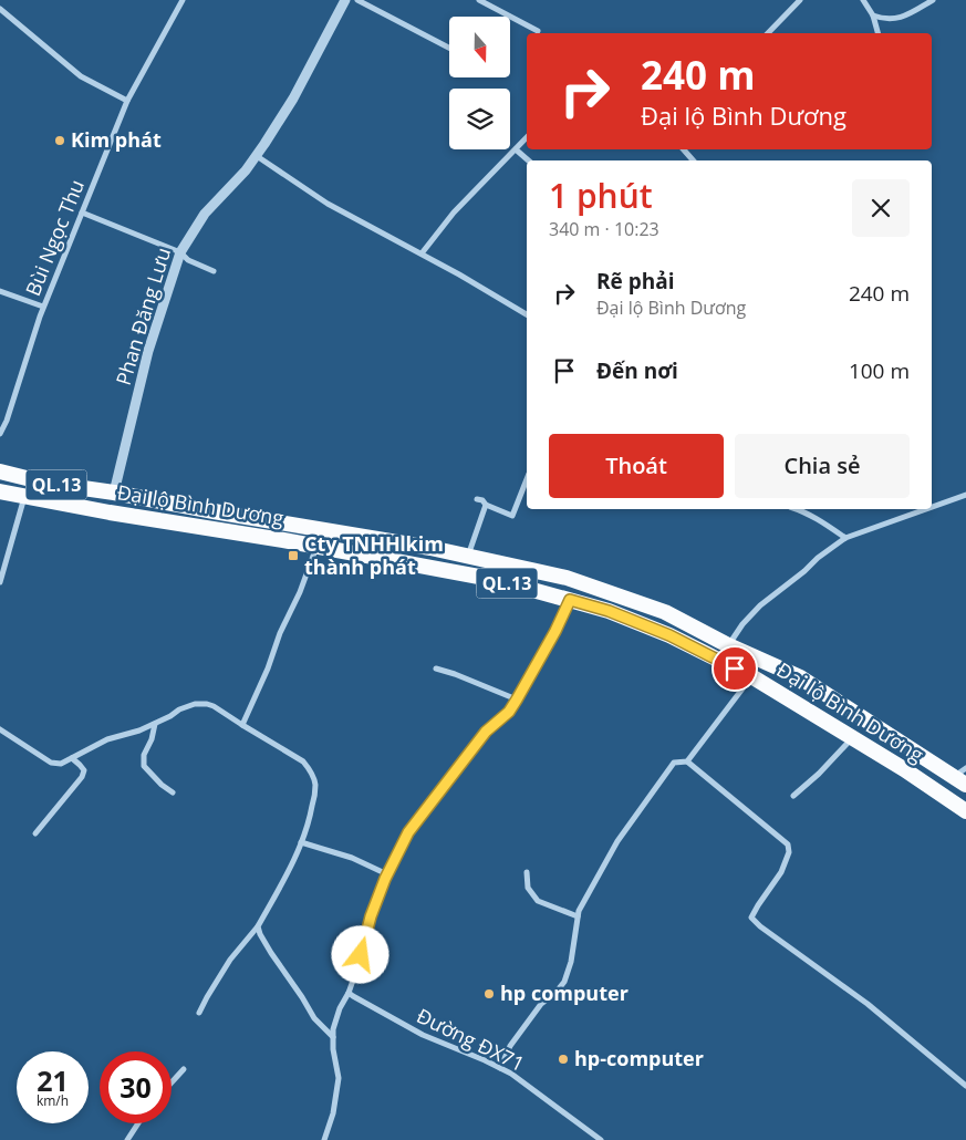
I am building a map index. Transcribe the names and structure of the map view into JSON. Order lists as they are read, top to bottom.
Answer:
{
  "streets": {
    "highway": ["QL.13", "Đại lộ Bình Dương"],
    "street": ["Bùi Ngọc Thu", "Phan Đăng Lưu", "Đường ĐX71"]
  },
  "crossings": [
    ["Phan Đăng Lưu", "Đại lộ Bình Dương"]
  ],
  "places": {
    "other": ["Kim phát", "hp computer", "hp-computer"],
    "transit": ["Cty TNHH kim thành phát"]
  },
  "north": "bottom",
  "page": {
    "turn": ["240 m", "Đại lộ Bình Dương"],
    "heading": ["1 phút", "340 m · 10:23"],
    "list": [
      {
        "name": "Rẽ phải",
        "note": "Đại lộ Bình Dương",
        "value": "240 m"
      },
      {
        "name": "Đến nơi",
        "value": "100 m"
      }
    ],
    "buttons": ["Thoát", "Chia sẻ"],
    "speed": "21 km/h",
    "limit": "30"
  }
}
